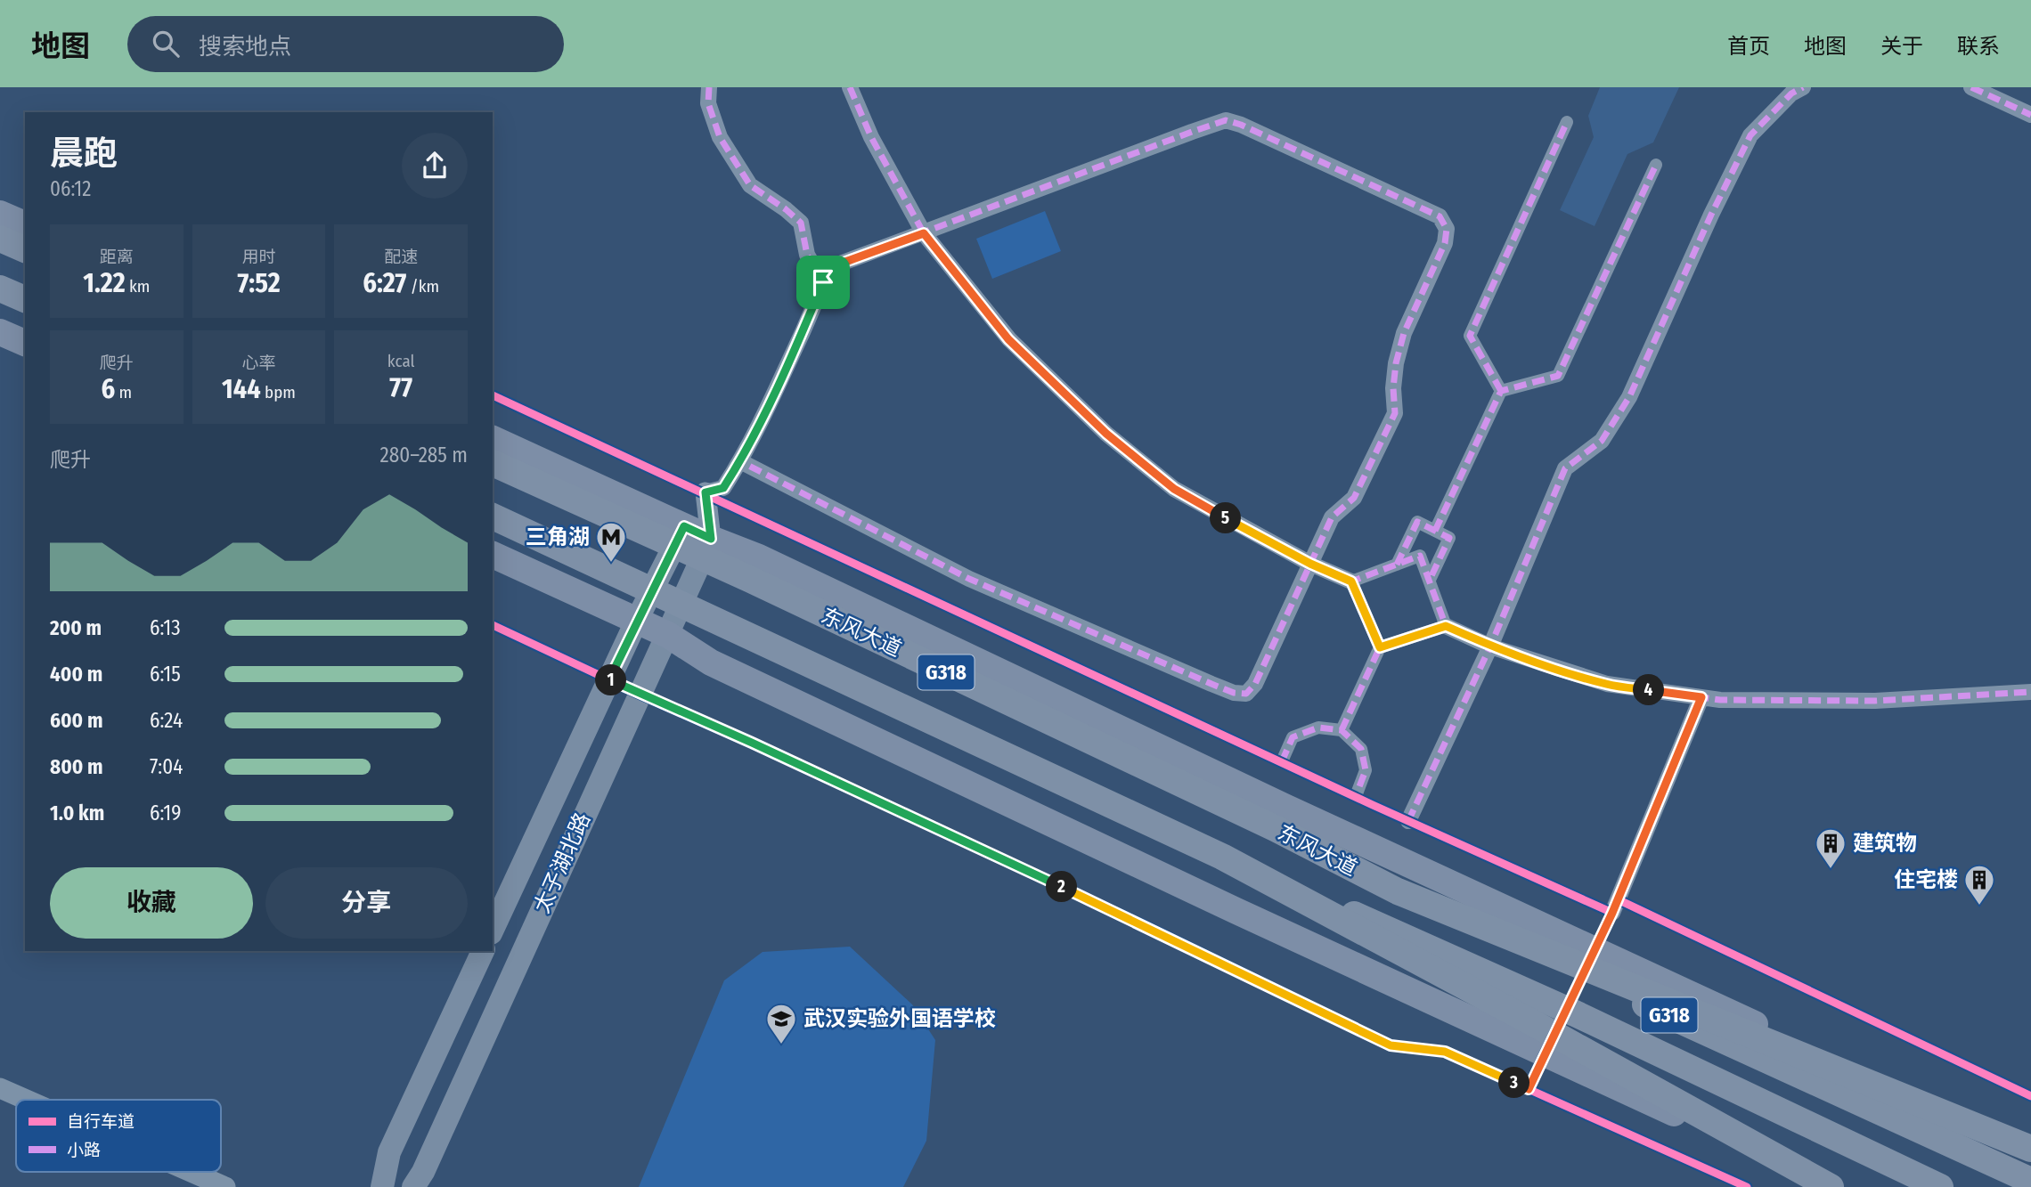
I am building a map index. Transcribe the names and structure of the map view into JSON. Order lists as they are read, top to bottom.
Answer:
{
  "streets": {
    "highway": ["东风大道", "G318"],
    "main road": ["太子湖北路"]
  },
  "crossings": [
    ["东风大道", "G318"]
  ],
  "places": {
    "metro station": ["三角湖"],
    "building": ["建筑物", "住宅楼"],
    "school or university": ["武汉实验外国语学校"]
  },
  "legend": ["自行车道", "小路"],
  "page": {
    "header": "地图",
    "search": "搜索地点",
    "nav": [
      "首页",
      "地图",
      "关于",
      "联系"
    ],
    "heading": ["晨跑", "06:12"],
    "stats": [
      ["距离", "1.22 km"],
      ["用时", "7:52"],
      ["配速", "6:27 /km"],
      ["爬升", "6 m"],
      ["心率", "144 bpm"],
      ["kcal", "77"]
    ],
    "chart": ["爬升", "280–285 m"],
    "pins": [
      "5",
      "1",
      "4",
      "2",
      "3"
    ],
    "list": [
      {
        "name": "200 m",
        "note": "6:13"
      },
      {
        "name": "400 m",
        "note": "6:15"
      },
      {
        "name": "600 m",
        "note": "6:24"
      },
      {
        "name": "800 m",
        "note": "7:04"
      },
      {
        "name": "1.0 km",
        "note": "6:19"
      }
    ],
    "buttons": ["收藏", "分享"]
  }
}
